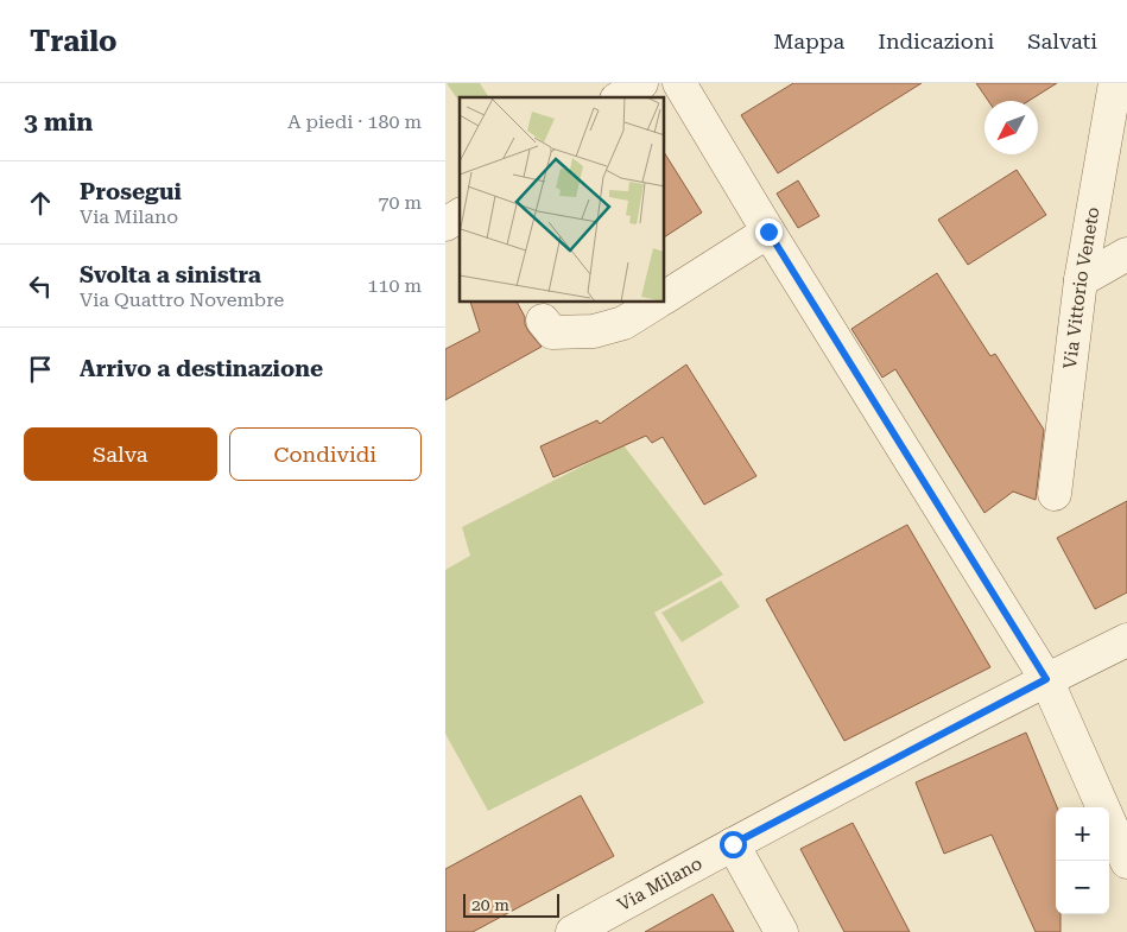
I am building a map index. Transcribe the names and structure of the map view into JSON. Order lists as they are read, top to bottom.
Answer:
{
  "streets": {
    "street": ["Via Vittorio Veneto", "Via Milano"]
  },
  "scale_bar": "20 m",
  "north": "bottom left",
  "page": {
    "header": "Trailo",
    "nav": ["Mappa", "Indicazioni", "Salvati"],
    "heading": ["3 min", "A piedi · 180 m"],
    "list": [
      ["Prosegui", "Via Milano", "70 m"],
      ["Svolta a sinistra", "Via Quattro Novembre", "110 m"],
      "Arrivo a destinazione"
    ],
    "buttons": ["Salva", "Condividi"],
    "map_buttons": ["+", "−"],
    "scale": "20 m"
  }
}
